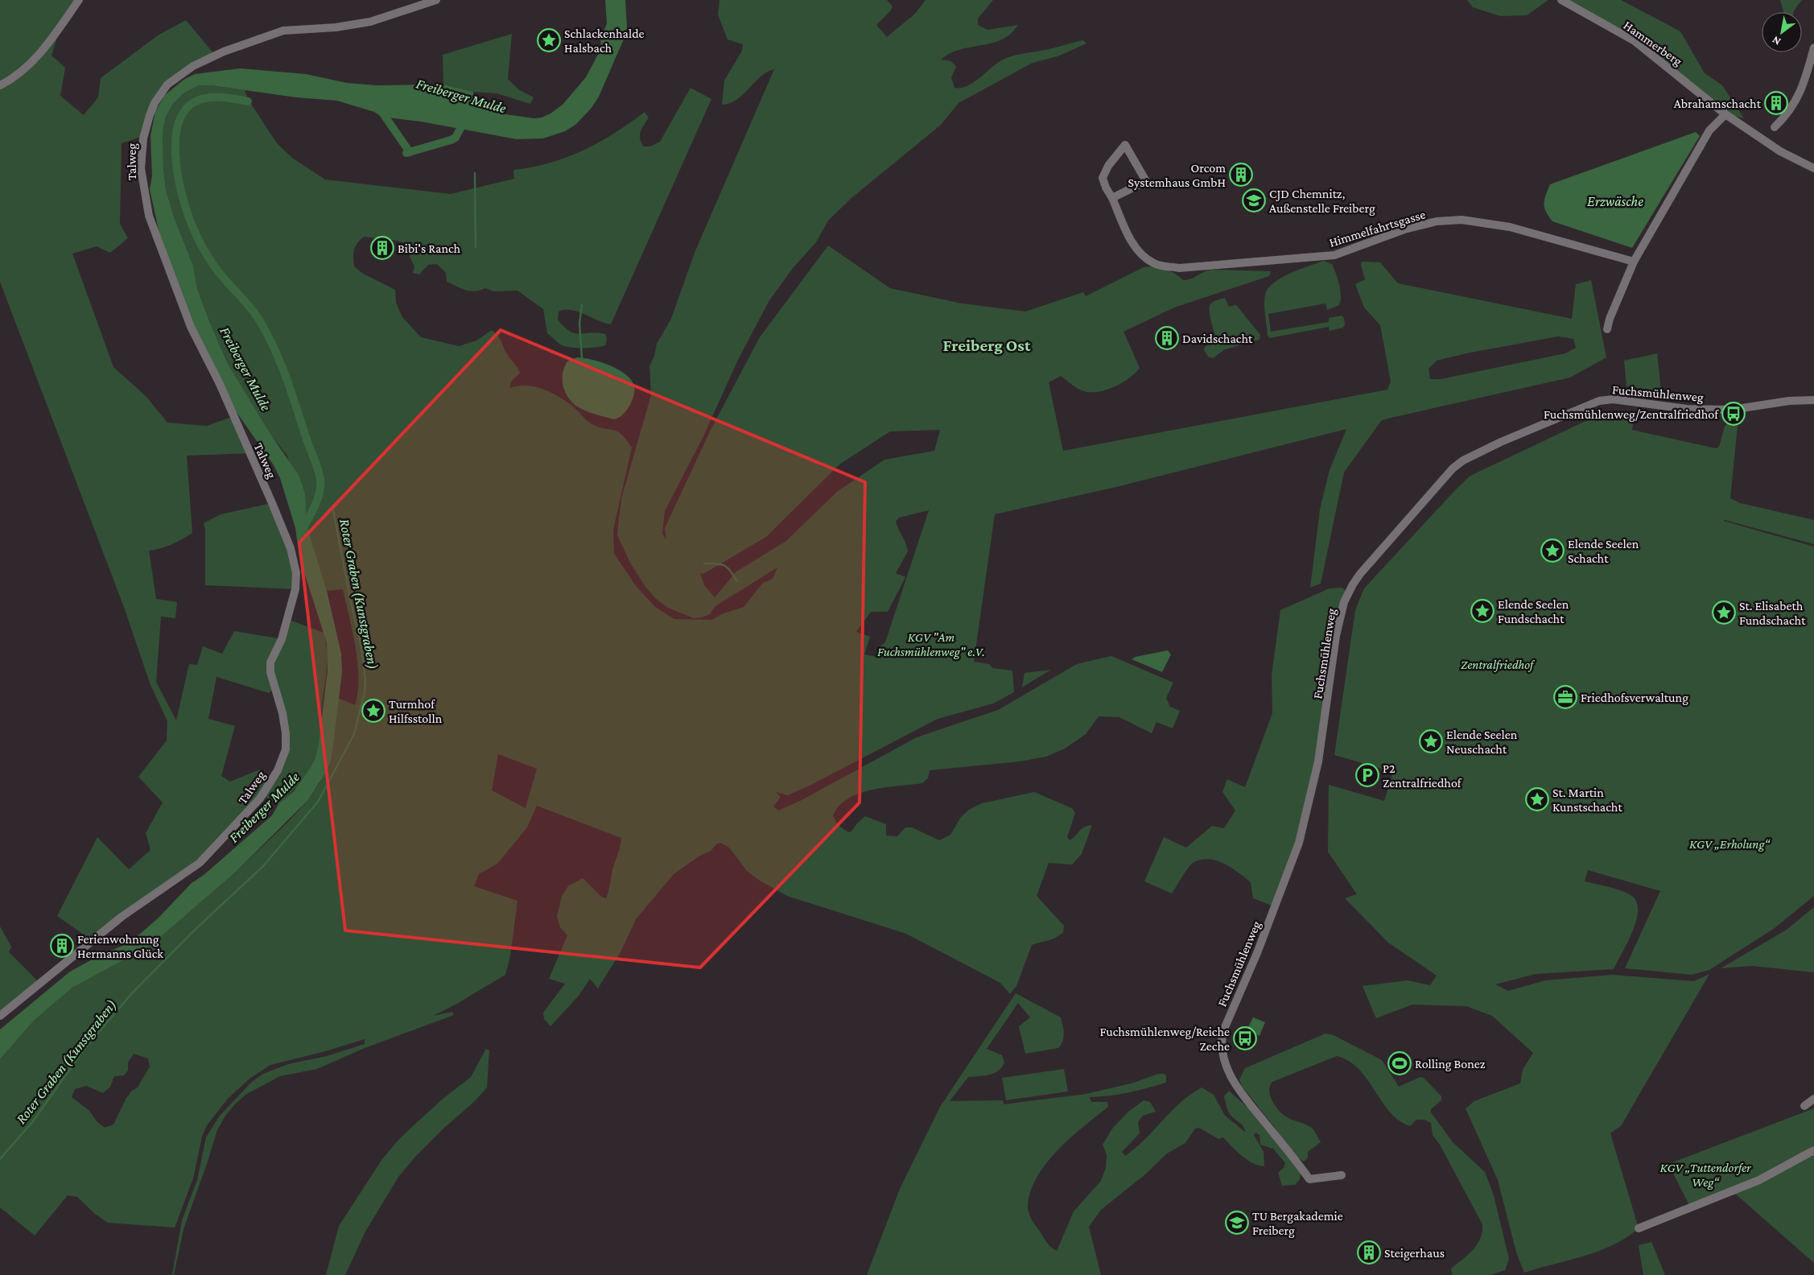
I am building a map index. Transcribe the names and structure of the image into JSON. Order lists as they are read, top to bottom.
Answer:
{
  "streets": {
    "street": [
      "Hammerberg",
      "Talweg",
      "Himmelfahrtsgasse",
      "Fuchsmühlenweg"
    ]
  },
  "districts": ["Freiberg Ost"],
  "water": ["Freiberger Mulde", "Erzwäsche", "Roter Graben (Kunstgraben)"],
  "parks": [
    "KGV \"Am Fuchsmühlenweg\" e.V.",
    "Zentralfriedhof",
    "KGV „Erholung“",
    "KGV „Tuttendorfer Weg“"
  ],
  "places": {
    "place": [
      "Schlackenhalde Halsbach",
      "Elende Seelen Schacht",
      "Elende Seelen Fundschacht",
      "St. Elisabeth Fundschacht",
      "Turmhof Hilfsstolln",
      "Elende Seelen Neuschacht",
      "St. Martin Kunstschacht"
    ],
    "building": [
      "Abrahamschacht",
      "Orcom Systemhaus GmbH",
      "Bibi's Ranch",
      "Davidschacht",
      "Ferienwohnung Hermanns Glück",
      "Steigerhaus"
    ],
    "school or university": ["CJD Chemnitz, Außenstelle Freiberg", "TU Bergakademie Freiberg"],
    "bus stop": ["Fuchsmühlenweg/Zentralfriedhof", "Fuchsmühlenweg/Reiche Zeche"],
    "office": ["Friedhofsverwaltung"],
    "parking": ["P2 Zentralfriedhof"],
    "sports": ["Rolling Bonez"]
  },
  "north": "bottom left"
}
